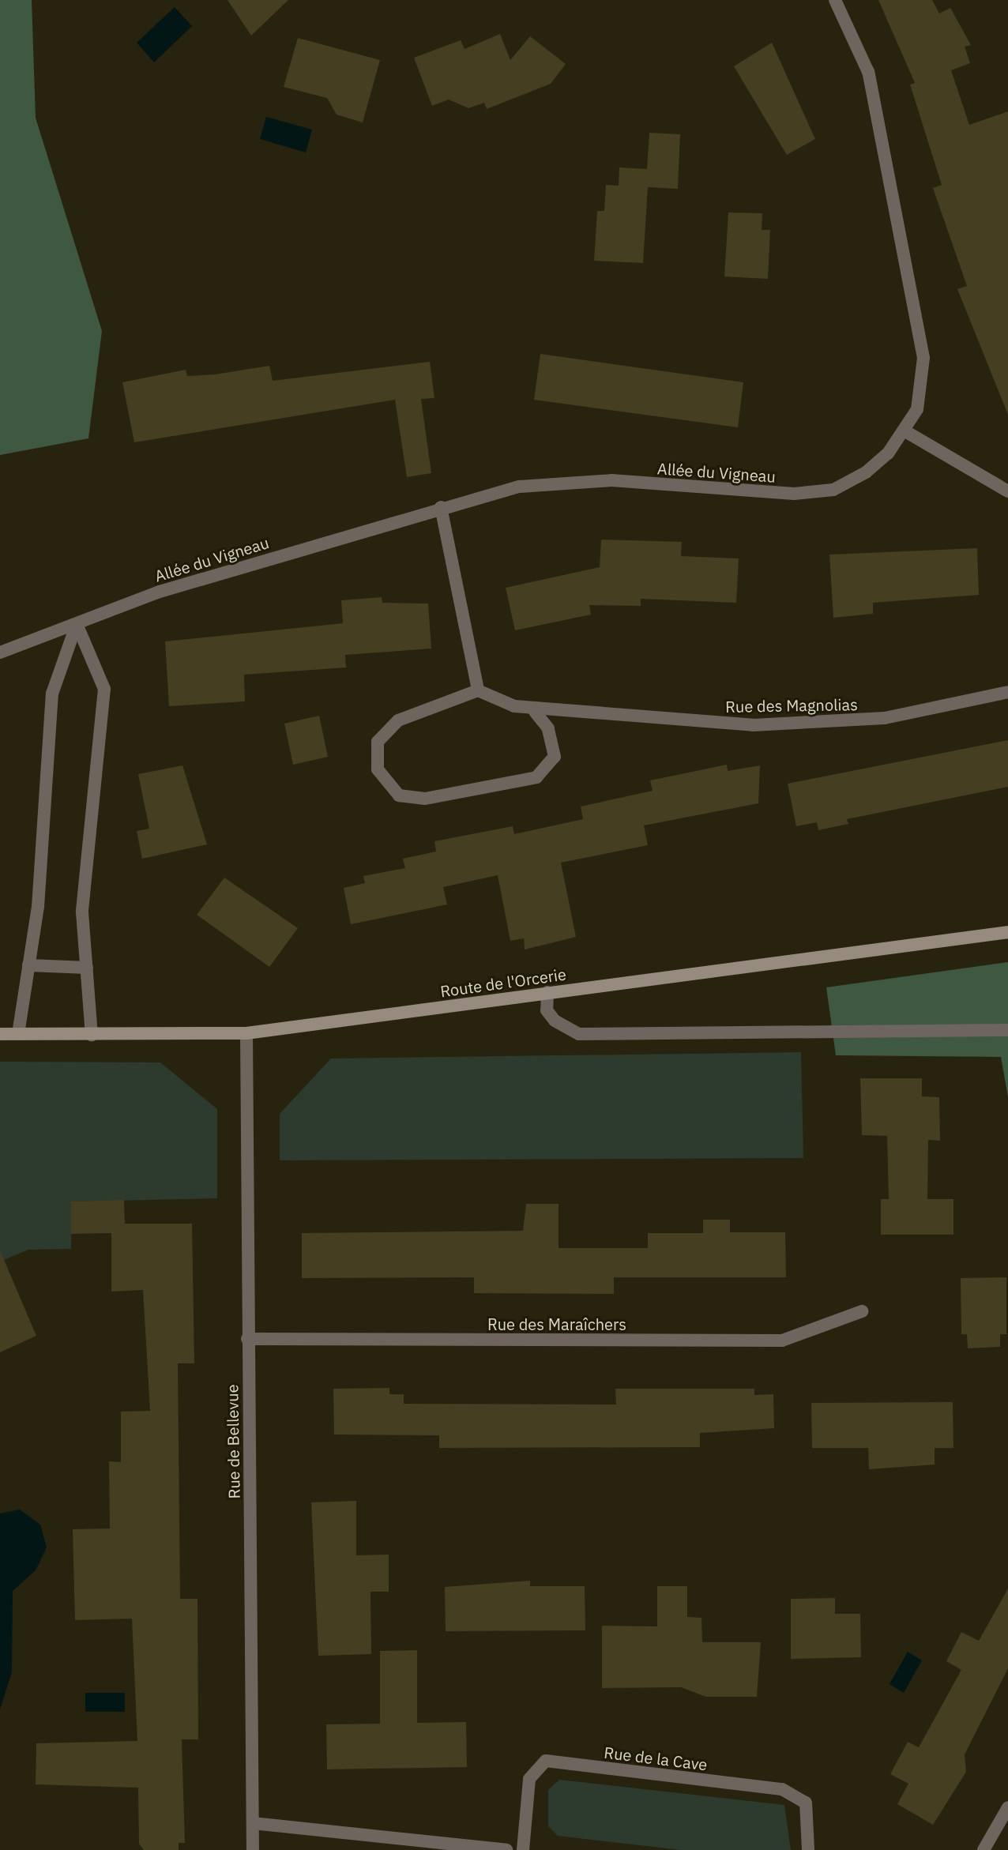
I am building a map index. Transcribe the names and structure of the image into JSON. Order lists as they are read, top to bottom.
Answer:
{
  "streets": {
    "street": [
      "Allée du Vigneau",
      "Rue des Magnolias",
      "Route de l'Orcerie",
      "Rue des Maraîchers",
      "Rue de Bellevue",
      "Rue de la Cave"
    ]
  },
  "crossings": [
    ["Route de l'Orcerie", "Rue de Bellevue"],
    ["Rue des Maraîchers", "Rue de Bellevue"]
  ]
}
